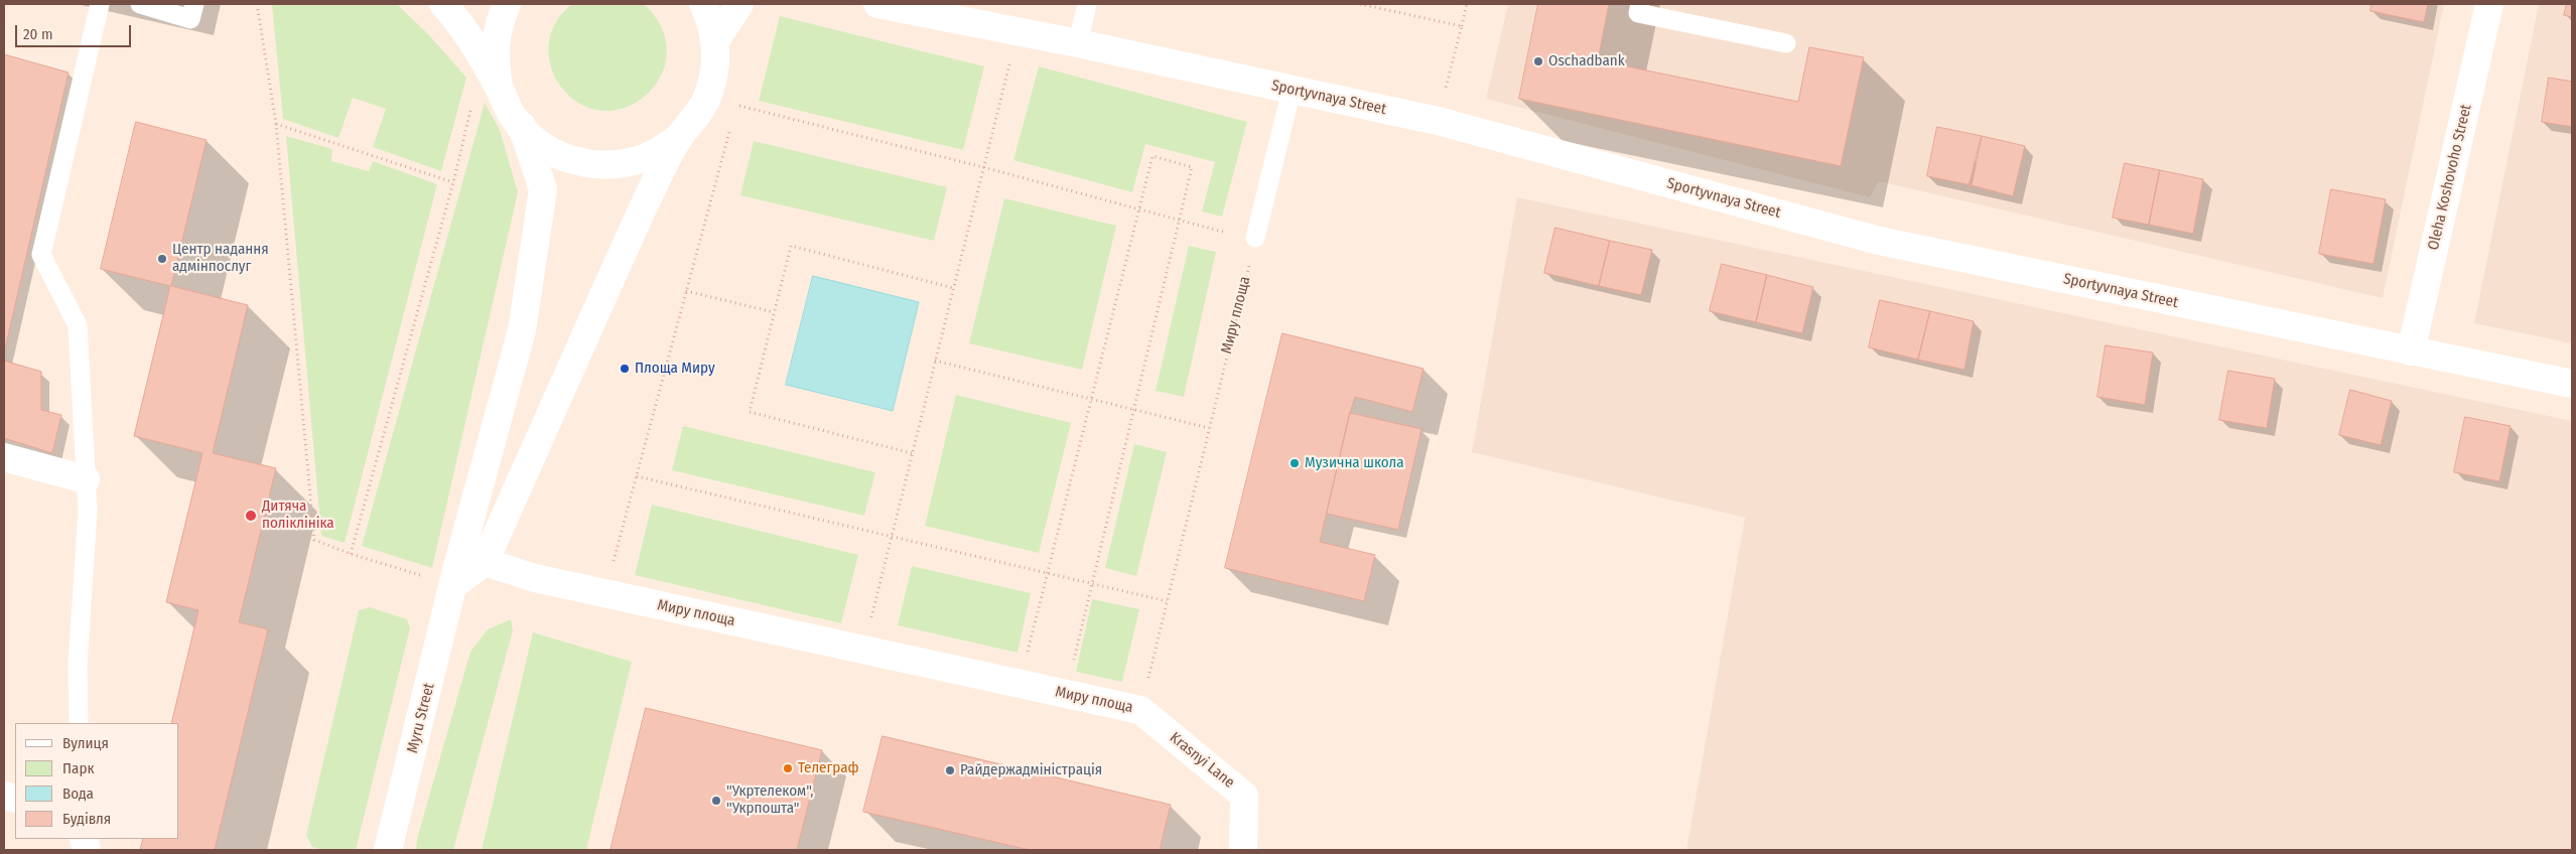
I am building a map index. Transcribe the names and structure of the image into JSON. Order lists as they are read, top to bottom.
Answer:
{
  "streets": {
    "street": [
      "Sportyvnaya Street",
      "Oleha Koshovoho Street",
      "Миру площа",
      "Myru Street",
      "Krasnyi Lane"
    ]
  },
  "crossings": [
    ["Sportyvnaya Street", "Oleha Koshovoho Street"],
    ["Миру площа", "Krasnyi Lane"]
  ],
  "places": [
    "Oschadbank",
    "Центр надання адмінпослуг",
    "Площа Миру",
    "Музична школа",
    "Дитяча поліклініка",
    "Телеграф",
    "Райдержадміністрація",
    "\"Укртелеком\", \"Укрпошта\""
  ],
  "legend": [
    "Вулиця",
    "Парк",
    "Вода",
    "Будівля"
  ],
  "scale_bar": "20 m"
}
